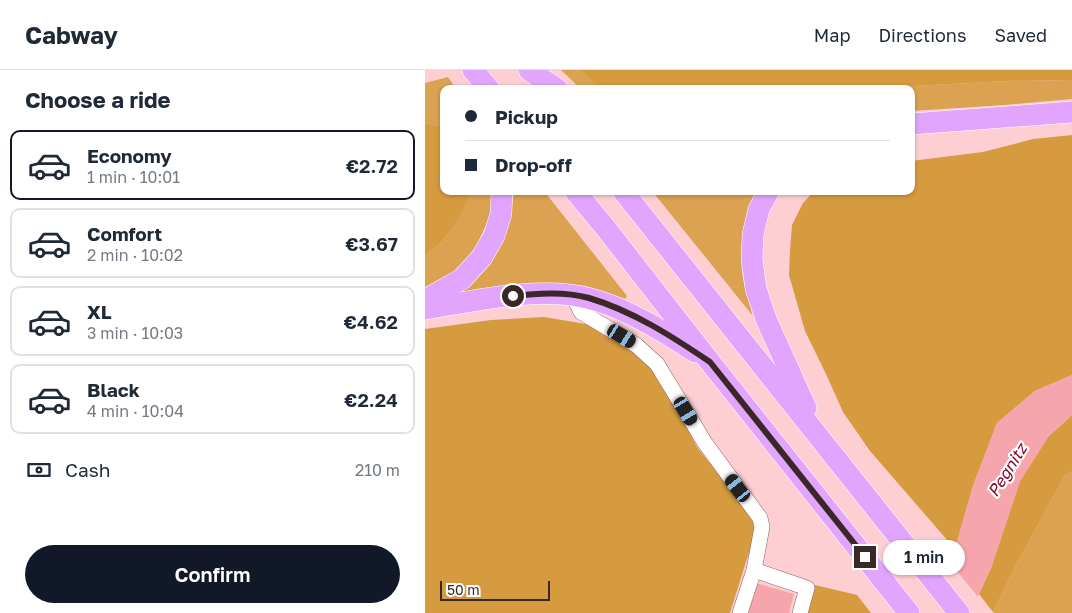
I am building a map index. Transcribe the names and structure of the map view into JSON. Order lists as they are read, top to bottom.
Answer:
{
  "water": ["Pegnitz"],
  "scale_bar": "50 m",
  "page": {
    "header": "Cabway",
    "nav": ["Map", "Directions", "Saved"],
    "heading": "Choose a ride",
    "banner": ["Pickup", "Drop-off"],
    "list": [
      {
        "name": "Economy",
        "note": "1 min · 10:01",
        "value": "€2.72"
      },
      {
        "name": "Comfort",
        "note": "2 min · 10:02",
        "value": "€3.67"
      },
      {
        "name": "XL",
        "note": "3 min · 10:03",
        "value": "€4.62"
      },
      {
        "name": "Black",
        "note": "4 min · 10:04",
        "value": "€2.24"
      }
    ],
    "pay": ["Cash", "210 m"],
    "buttons": "Confirm",
    "bubble": "1 min",
    "scale": "50 m"
  }
}
